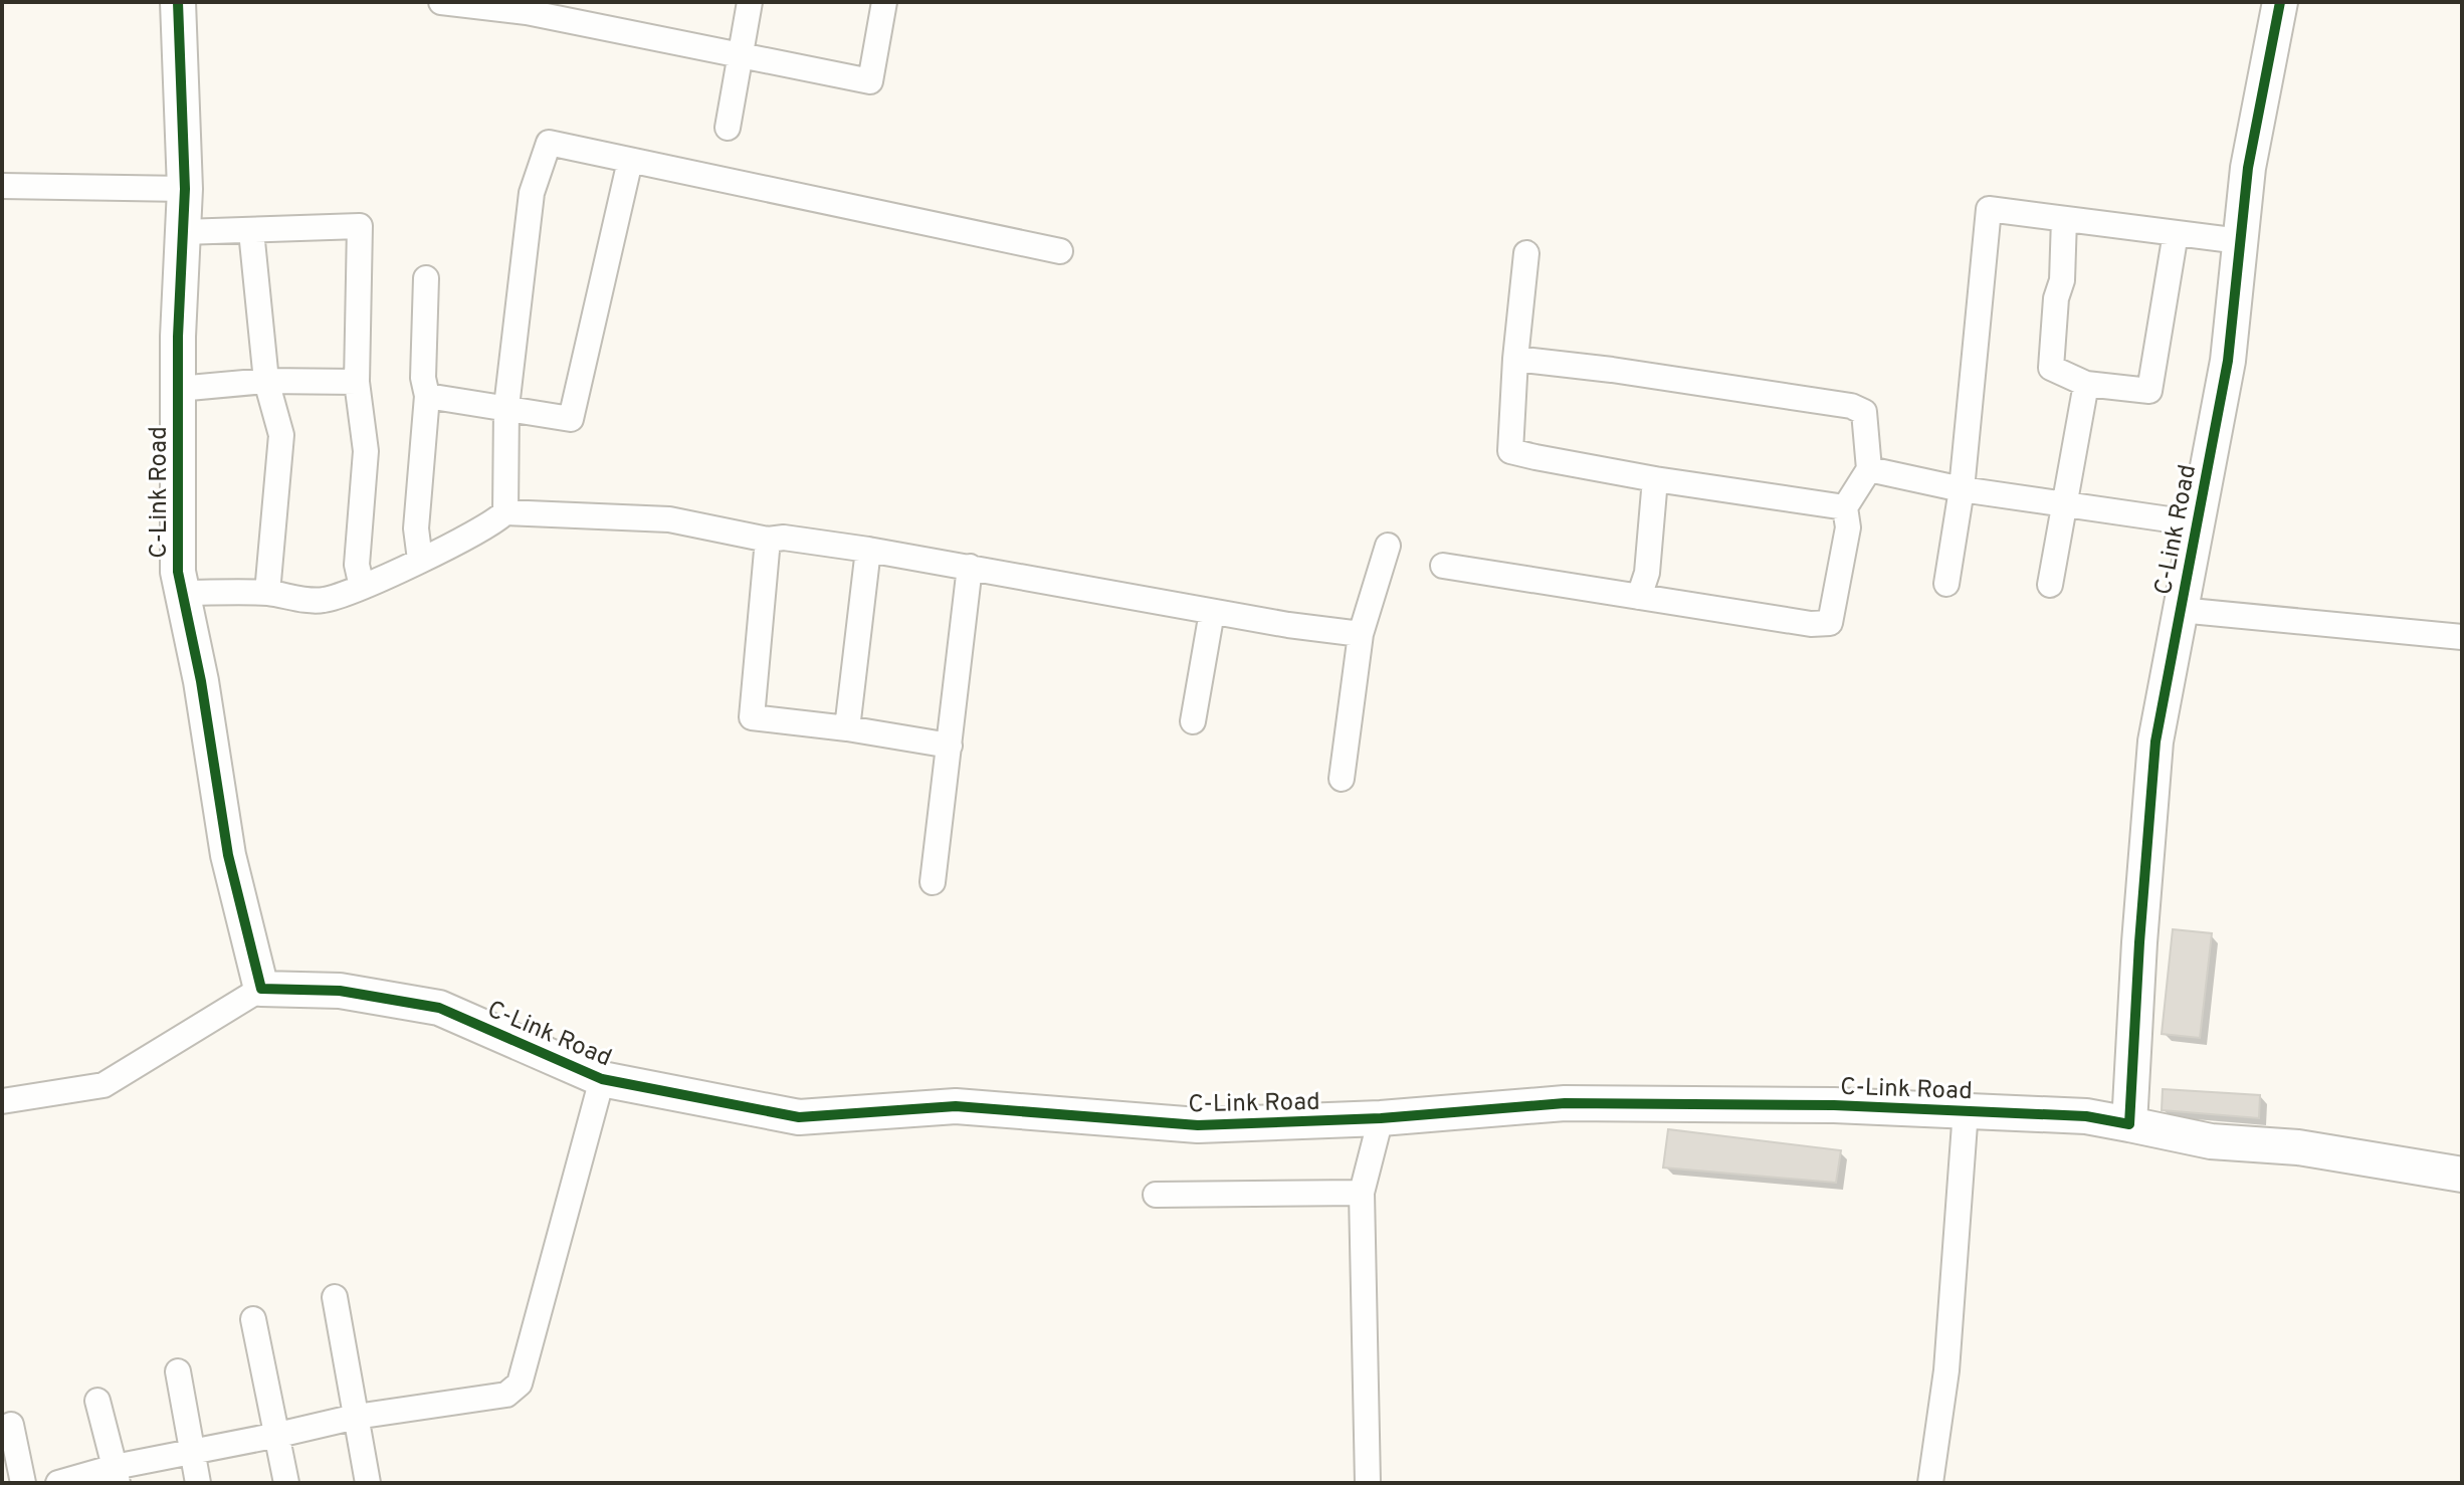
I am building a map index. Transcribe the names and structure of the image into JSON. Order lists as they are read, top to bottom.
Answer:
{
  "streets": {
    "street": ["C-Link Road"]
  }
}
